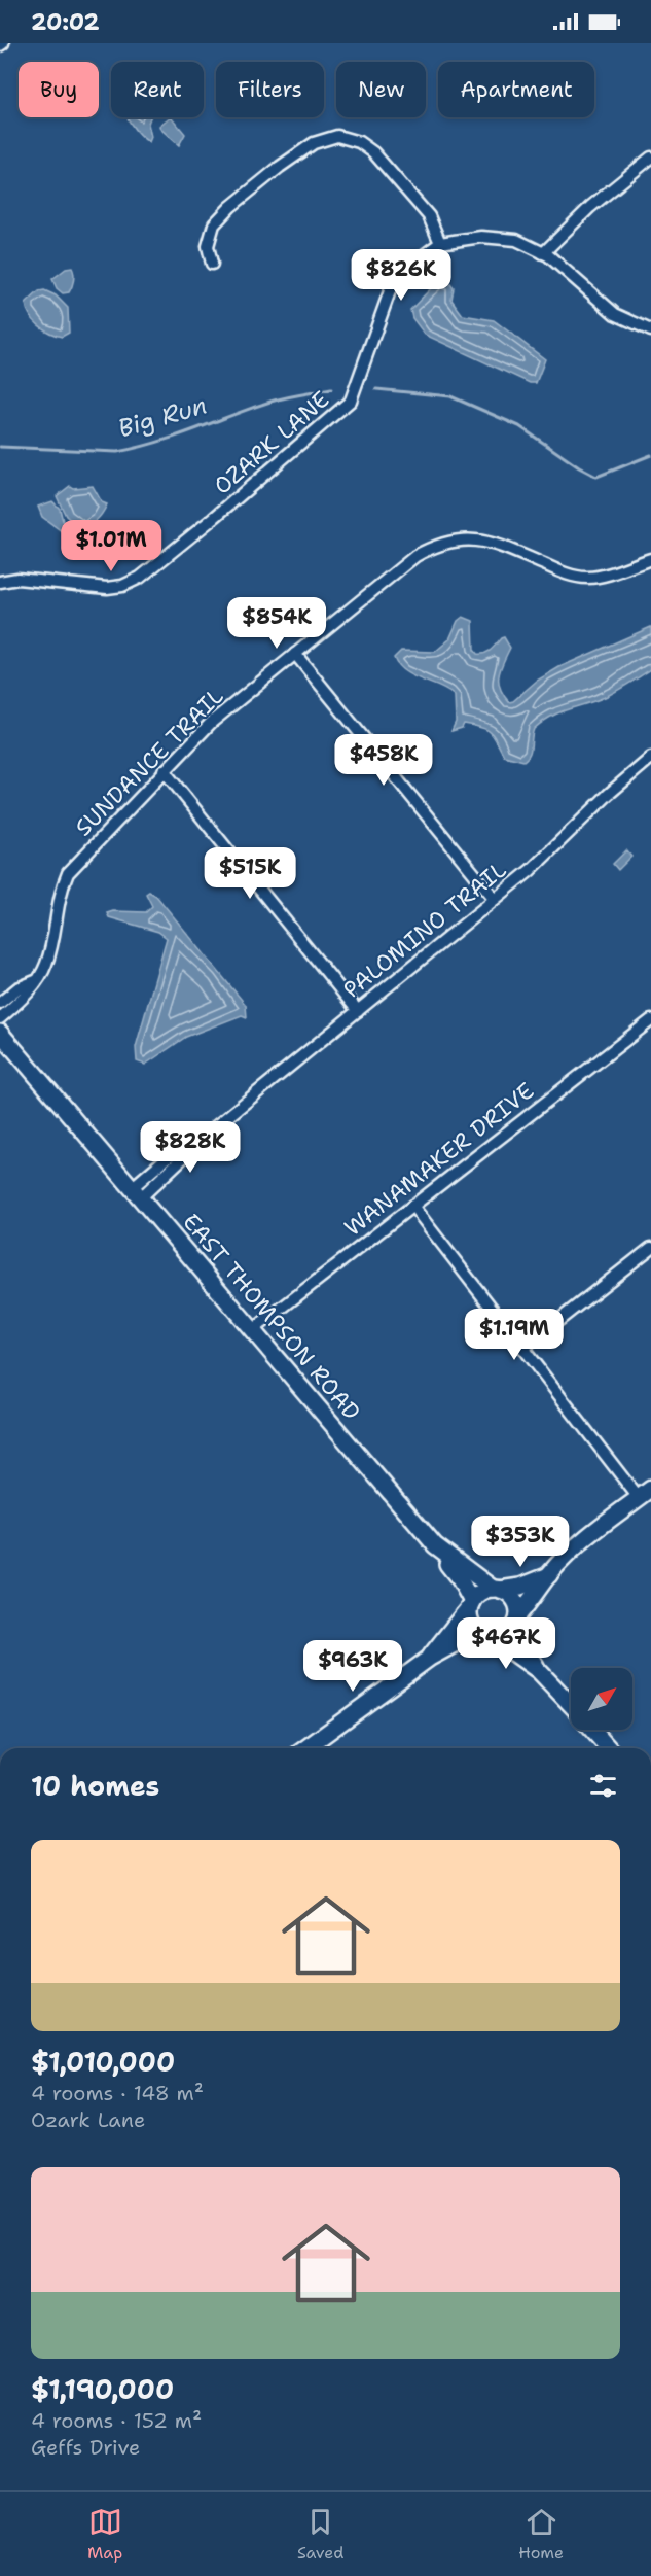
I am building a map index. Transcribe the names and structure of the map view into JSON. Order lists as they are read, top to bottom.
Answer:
{
  "streets": {
    "main road": ["EAST THOMPSON ROAD"],
    "street": [
      "OZARK LANE",
      "SUNDANCE TRAIL",
      "PALOMINO TRAIL",
      "WANAMAKER DRIVE"
    ]
  },
  "crossings": [
    ["PALOMINO TRAIL", "EAST THOMPSON ROAD"],
    ["WANAMAKER DRIVE", "EAST THOMPSON ROAD"]
  ],
  "water": ["Big Run"],
  "north": "top right",
  "page": {
    "status": "20:02",
    "chip": [
      "Buy",
      "Rent",
      "Filters",
      "New",
      "Apartment"
    ],
    "price": [
      "$826K",
      "$1.01M",
      "$854K",
      "$458K",
      "$515K",
      "$828K",
      "$1.19M",
      "$353K",
      "$467K",
      "$963K"
    ],
    "heading": "10 homes",
    "list": [
      {
        "name": "$1,010,000",
        "note": "4 rooms · 148 m² · Ozark Lane"
      },
      {
        "name": "$1,190,000",
        "note": "4 rooms · 152 m² · Geffs Drive"
      }
    ],
    "tabs": ["Map", "Saved", "Home"]
  }
}
